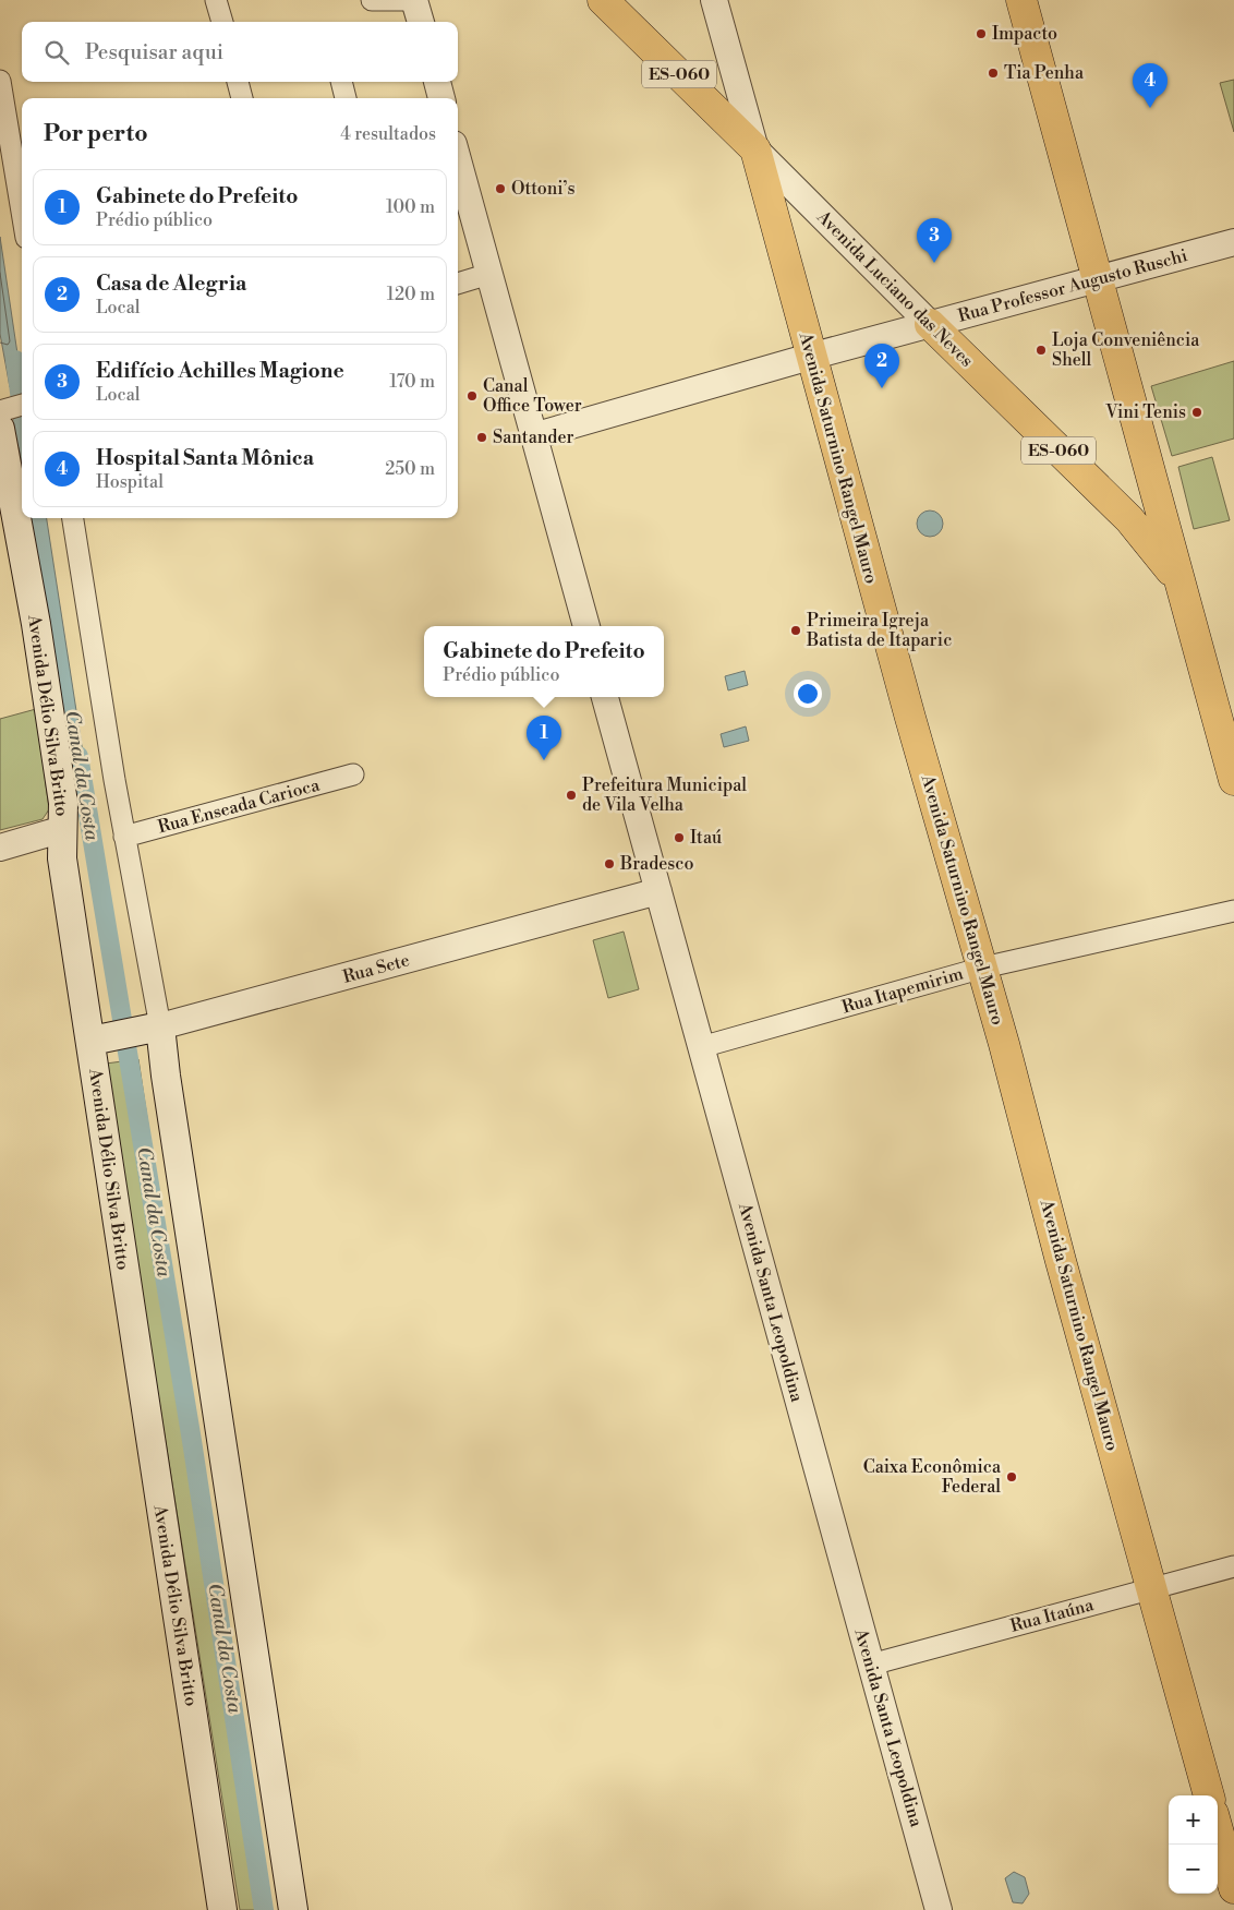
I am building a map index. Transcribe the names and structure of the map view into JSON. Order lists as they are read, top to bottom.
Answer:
{
  "streets": {
    "main road": [
      "ES-060",
      "Avenida Luciano das Neves",
      "Avenida Saturnino Rangel Mauro",
      "Avenida Délio Silva Britto",
      "Rua Sete"
    ],
    "street": [
      "Rua Professor Augusto Ruschi",
      "Rua Enseada Carioca",
      "Rua Itapemirim",
      "Avenida Santa Leopoldina",
      "Rua Itaúna"
    ]
  },
  "crossings": [
    ["ES-060", "Rua Professor Augusto Ruschi"],
    ["ES-060", "Avenida Luciano das Neves"],
    ["Rua Professor Augusto Ruschi", "Avenida Luciano das Neves"],
    ["Rua Professor Augusto Ruschi", "Avenida Saturnino Rangel Mauro"],
    ["Avenida Luciano das Neves", "Avenida Saturnino Rangel Mauro"],
    ["Avenida Saturnino Rangel Mauro", "Rua Itapemirim"],
    ["Avenida Saturnino Rangel Mauro", "Rua Itaúna"],
    ["Avenida Délio Silva Britto", "Rua Sete"],
    ["Rua Sete", "Avenida Santa Leopoldina"],
    ["Rua Itapemirim", "Avenida Santa Leopoldina"],
    ["Avenida Santa Leopoldina", "Rua Itaúna"]
  ],
  "water": ["Canal da Costa"],
  "places": [
    "Impacto",
    "Tia Penha",
    "Ottoni’s",
    "Loja Conveniência Shell",
    "Canal Office Tower",
    "Vini Tenis",
    "Santander",
    "Primeira Igreja Batista de Itaparic",
    "Prefeitura Municipal de Vila Velha",
    "Itaú",
    "Bradesco",
    "Caixa Econômica Federal"
  ],
  "page": {
    "search": "Pesquisar aqui",
    "pins": [
      "4",
      "3",
      "2",
      "1"
    ],
    "heading": ["Por perto", "4 resultados"],
    "list": [
      {
        "mark": "1",
        "name": "Gabinete do Prefeito",
        "note": "Prédio público",
        "value": "100 m"
      },
      {
        "mark": "2",
        "name": "Casa de Alegria",
        "note": "Local",
        "value": "120 m"
      },
      {
        "mark": "3",
        "name": "Edifício Achilles Magione",
        "note": "Local",
        "value": "170 m"
      },
      {
        "mark": "4",
        "name": "Hospital Santa Mônica",
        "note": "Hospital",
        "value": "250 m"
      }
    ],
    "popup": ["Gabinete do Prefeito", "Prédio público"],
    "map_buttons": ["+", "−"]
  }
}
